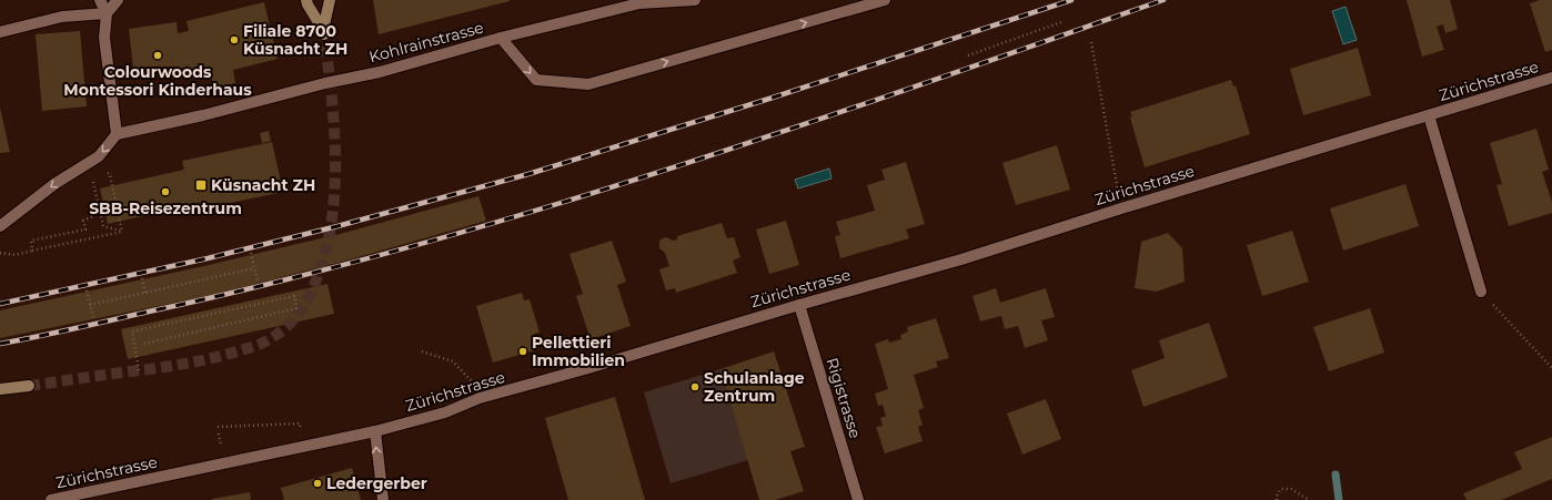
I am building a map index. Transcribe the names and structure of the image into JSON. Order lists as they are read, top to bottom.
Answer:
{
  "streets": {
    "street": ["Kohlrainstrasse", "Zürichstrasse", "Rigistrasse"]
  },
  "crossings": [
    ["Zürichstrasse", "Rigistrasse"]
  ],
  "places": {
    "other": [
      "Filiale 8700 Küsnacht ZH",
      "Colourwoods Montessori Kinderhaus",
      "SBB-Reisezentrum",
      "Pellettieri Immobilien",
      "Schulanlage Zentrum",
      "Ledergerber"
    ],
    "transit": ["Küsnacht ZH"]
  }
}
